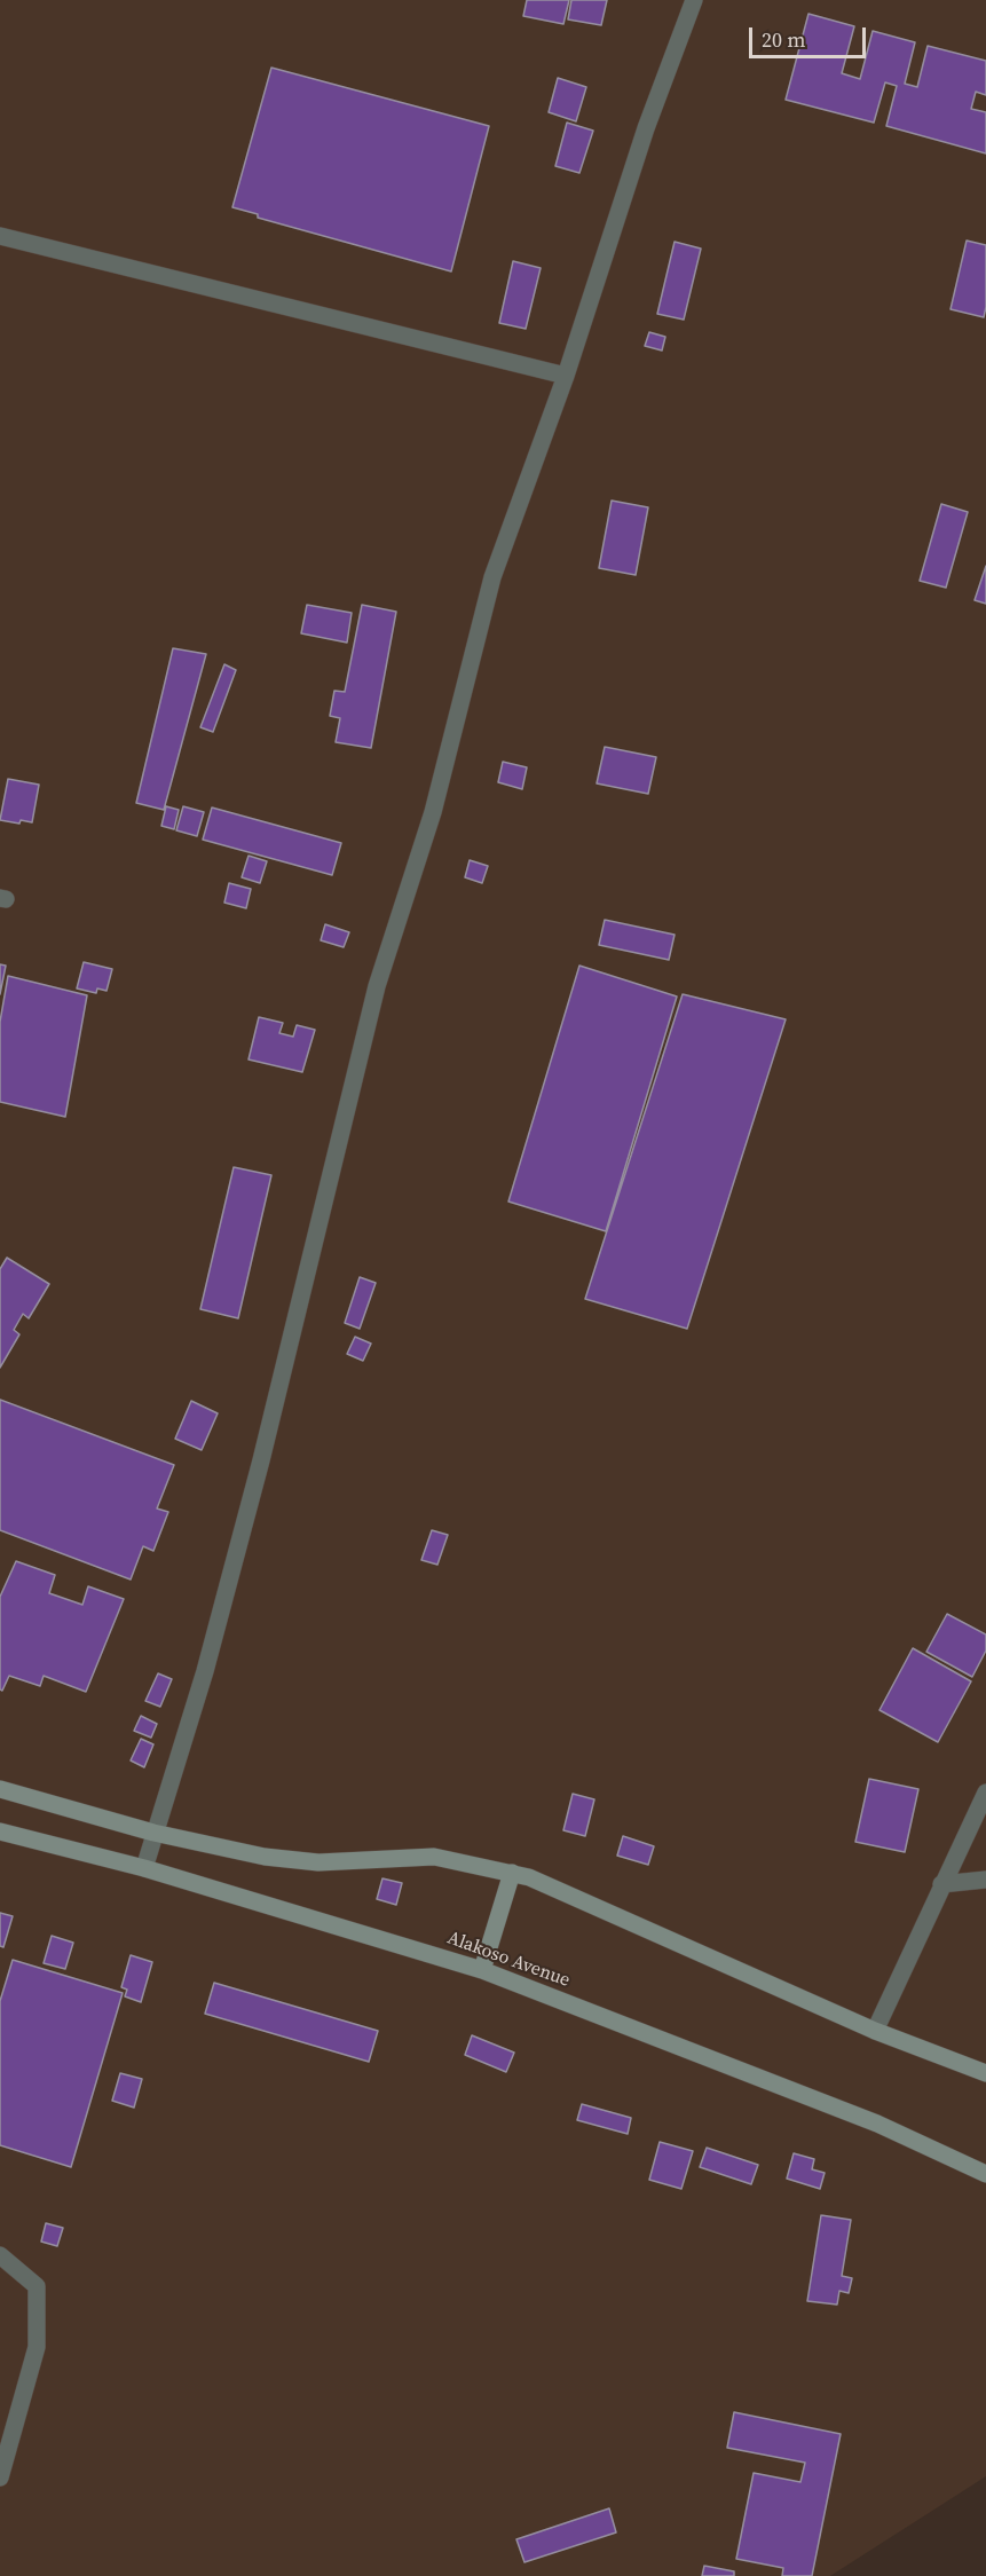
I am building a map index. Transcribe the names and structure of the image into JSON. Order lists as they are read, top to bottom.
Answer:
{
  "streets": {
    "street": ["Alakoso Avenue"]
  },
  "scale_bar": "20 m"
}
